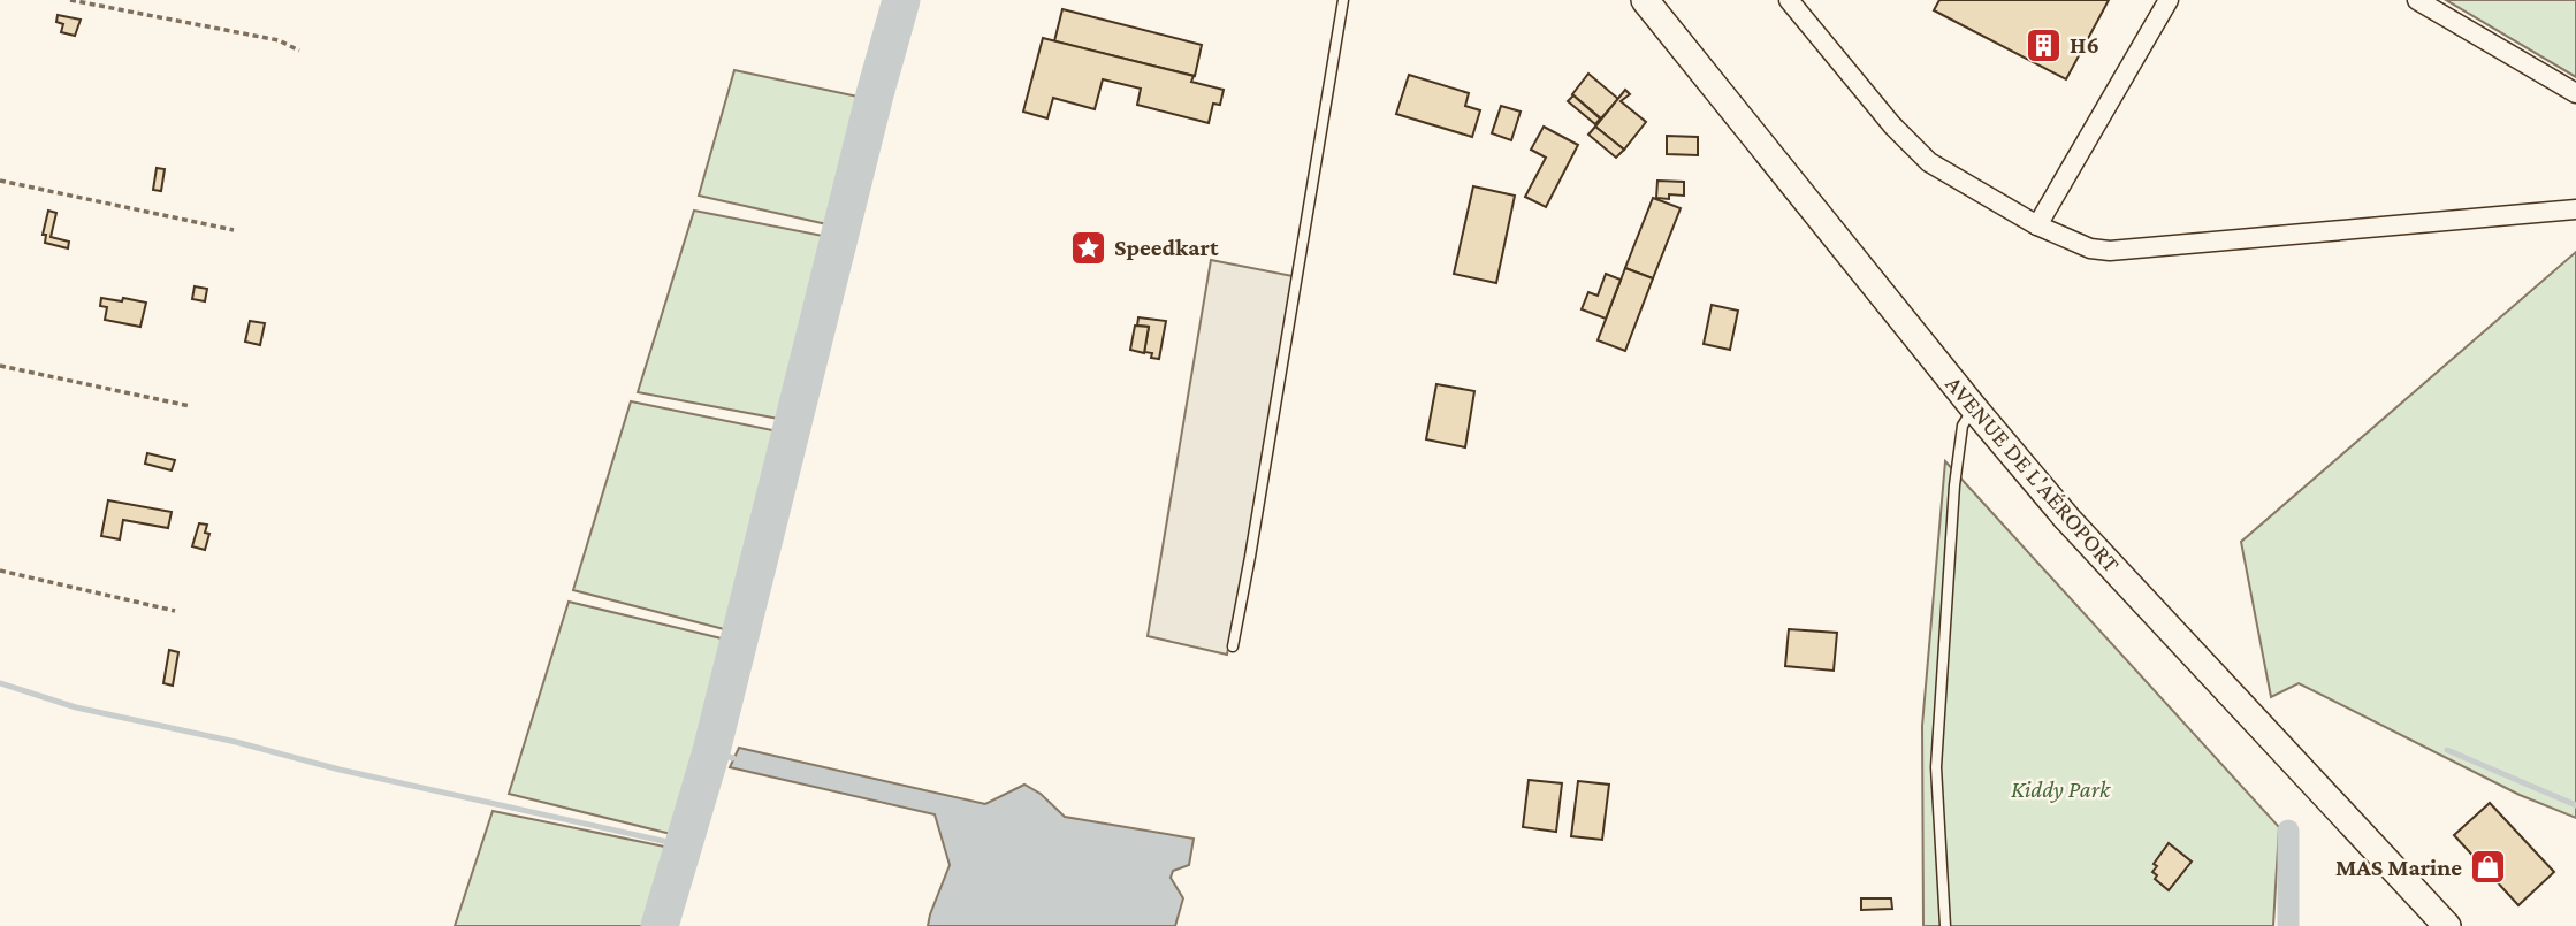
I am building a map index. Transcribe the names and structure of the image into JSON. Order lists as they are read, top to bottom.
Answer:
{
  "streets": {
    "main road": ["AVENUE DE L'AÉROPORT"]
  },
  "parks": ["Kiddy Park"],
  "places": {
    "building": ["H6"],
    "place": ["Speedkart"],
    "shop": ["MAS Marine"]
  }
}
